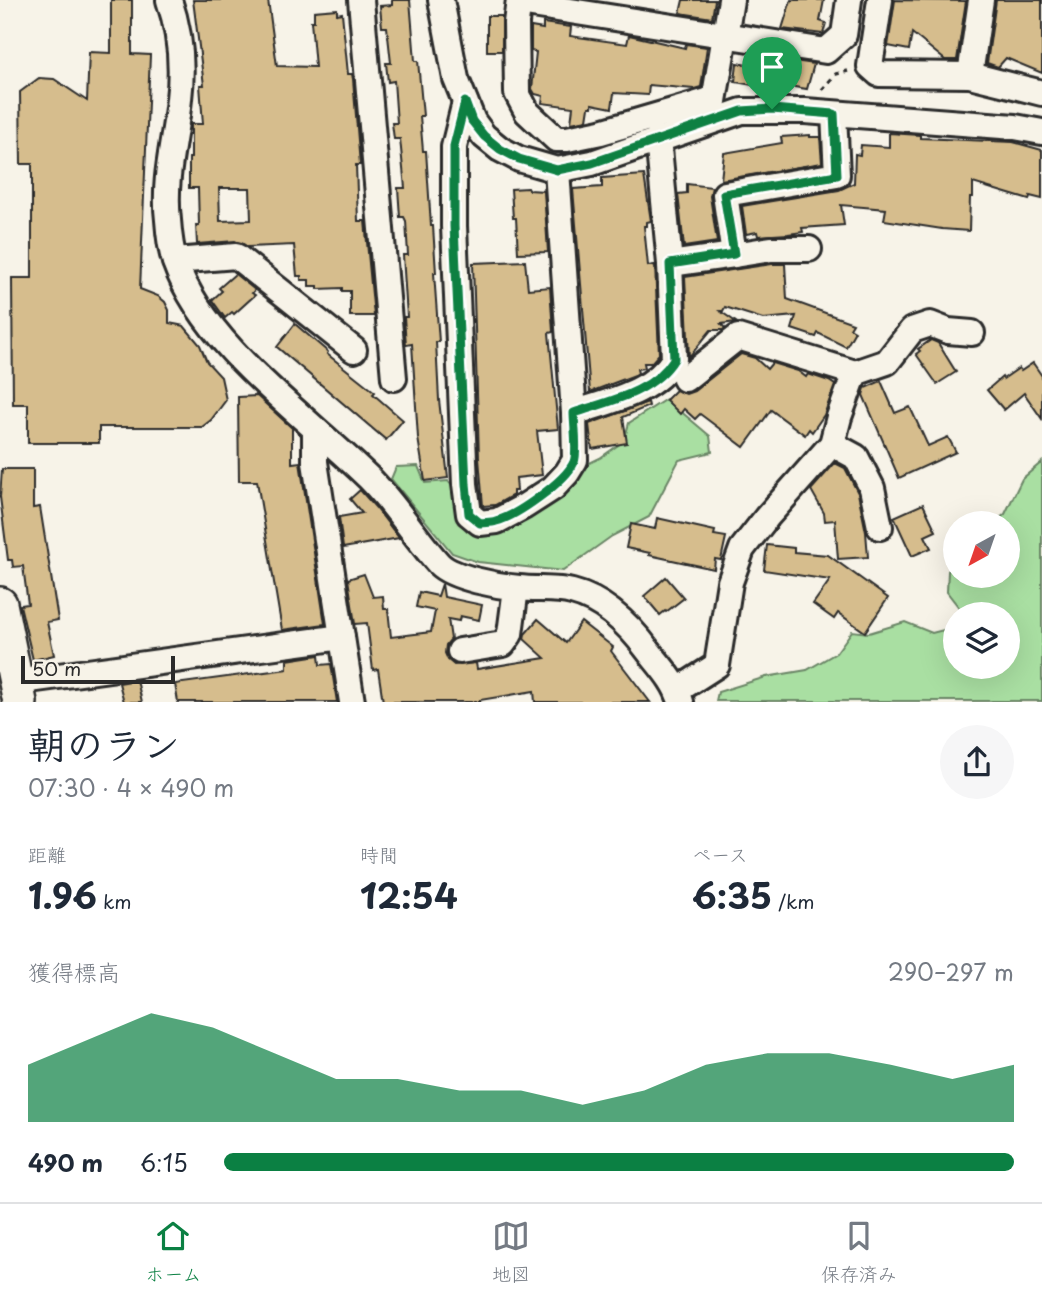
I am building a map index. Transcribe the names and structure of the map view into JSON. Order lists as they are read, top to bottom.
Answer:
{
  "scale_bar": "50 m",
  "north": "bottom left",
  "page": {
    "scale": "50 m",
    "heading": ["朝のラン", "07:30 · 4 × 490 m"],
    "stats": [
      ["距離", "1.96 km"],
      ["時間", "12:54"],
      ["ペース", "6:35 /km"]
    ],
    "chart": ["獲得標高", "290–297 m"],
    "list": [
      {
        "name": "490 m",
        "note": "6:15"
      }
    ],
    "tabs": ["ホーム", "地図", "保存済み"]
  }
}
